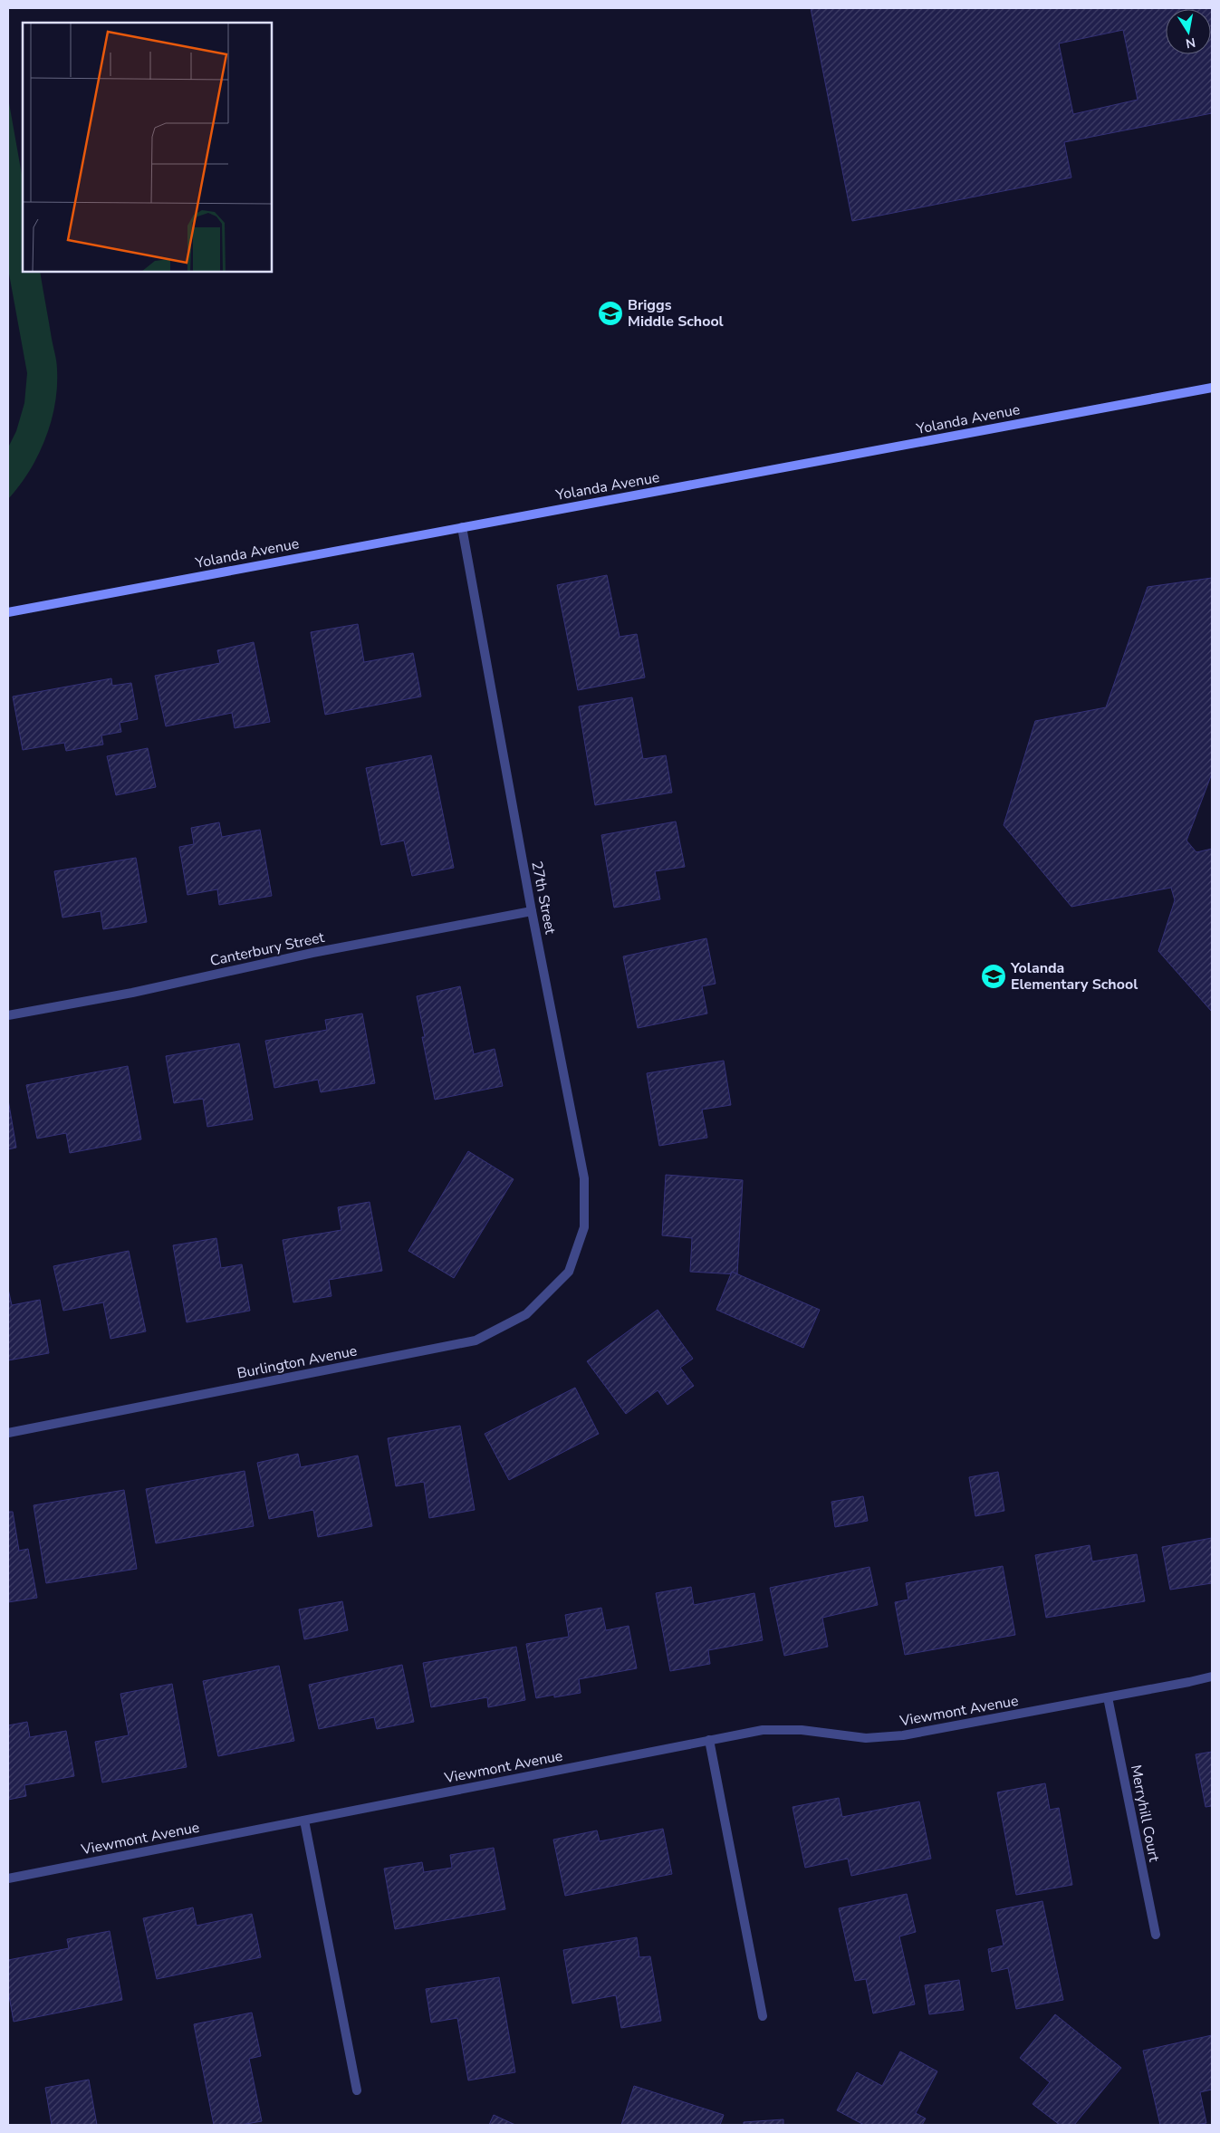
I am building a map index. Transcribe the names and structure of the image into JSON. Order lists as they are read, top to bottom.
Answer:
{
  "streets": {
    "street": [
      "Yolanda Avenue",
      "27th Street",
      "Canterbury Street",
      "Burlington Avenue",
      "Viewmont Avenue",
      "Merryhill Court"
    ]
  },
  "crossings": [
    ["Yolanda Avenue", "27th Street"],
    ["27th Street", "Canterbury Street"],
    ["27th Street", "Burlington Avenue"],
    ["Viewmont Avenue", "Merryhill Court"]
  ],
  "places": {
    "school or university": ["Briggs Middle School", "Yolanda Elementary School"]
  },
  "north": "bottom"
}
